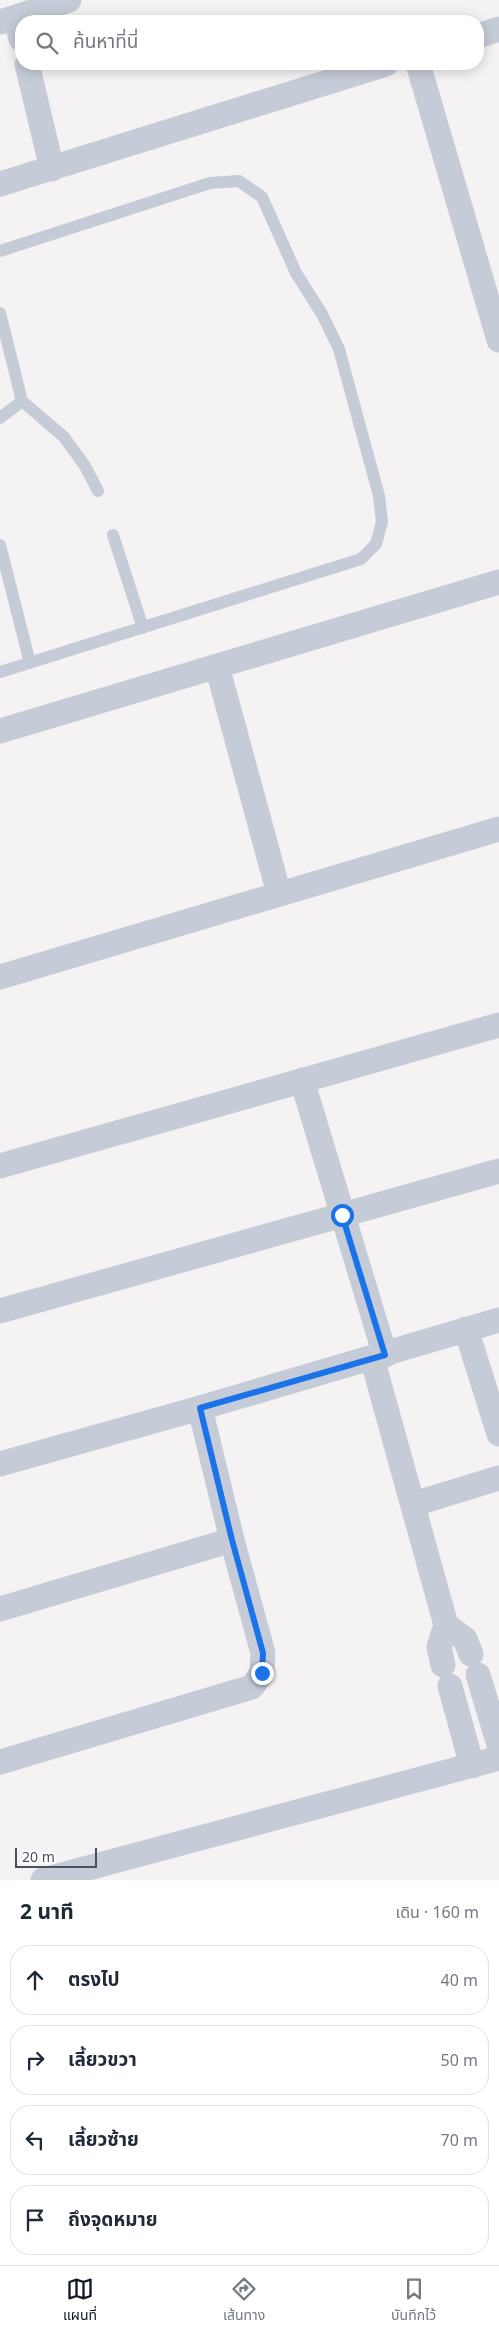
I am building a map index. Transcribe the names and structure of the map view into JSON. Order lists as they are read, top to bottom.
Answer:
{
  "scale_bar": "20 m",
  "page": {
    "search": "ค้นหาที่นี่",
    "scale": "20 m",
    "heading": ["2 นาที", "เดิน · 160 m"],
    "list": [
      ["ตรงไป", "40 m"],
      ["เลี้ยวขวา", "50 m"],
      ["เลี้ยวซ้าย", "70 m"],
      "ถึงจุดหมาย"
    ],
    "nav": ["แผนที่", "เส้นทาง", "บันทึกไว้"]
  }
}
